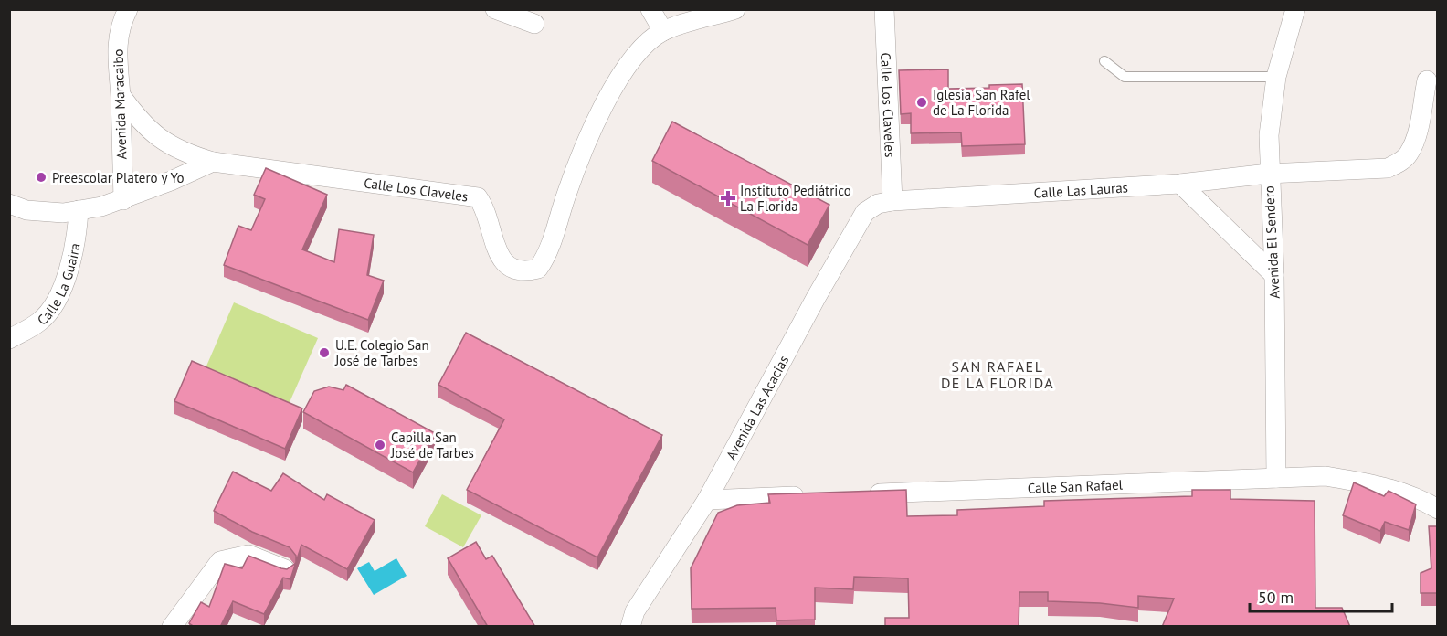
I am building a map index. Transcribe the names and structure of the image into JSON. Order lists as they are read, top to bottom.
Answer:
{
  "streets": {
    "street": [
      "Avenida Maracaibo",
      "Calle Los Claveles",
      "Calle Las Lauras",
      "Avenida El Sendero",
      "Calle La Guaira",
      "Avenida Las Acacias",
      "Calle San Rafael"
    ]
  },
  "crossings": [
    ["Calle Los Claveles", "Calle Las Lauras"],
    ["Calle Los Claveles", "Avenida Las Acacias"],
    ["Calle Las Lauras", "Avenida El Sendero"],
    ["Calle Las Lauras", "Avenida Las Acacias"],
    ["Avenida El Sendero", "Calle San Rafael"]
  ],
  "districts": ["SAN RAFAEL DE LA FLORIDA"],
  "places": {
    "other": [
      "Iglesia San Rafel de La Florida",
      "Preescolar Platero y Yo",
      "U.E. Colegio San José de Tarbes",
      "Capilla San José de Tarbes"
    ],
    "health": ["Instituto Pediátrico La Florida"]
  },
  "scale_bar": "50 m"
}
